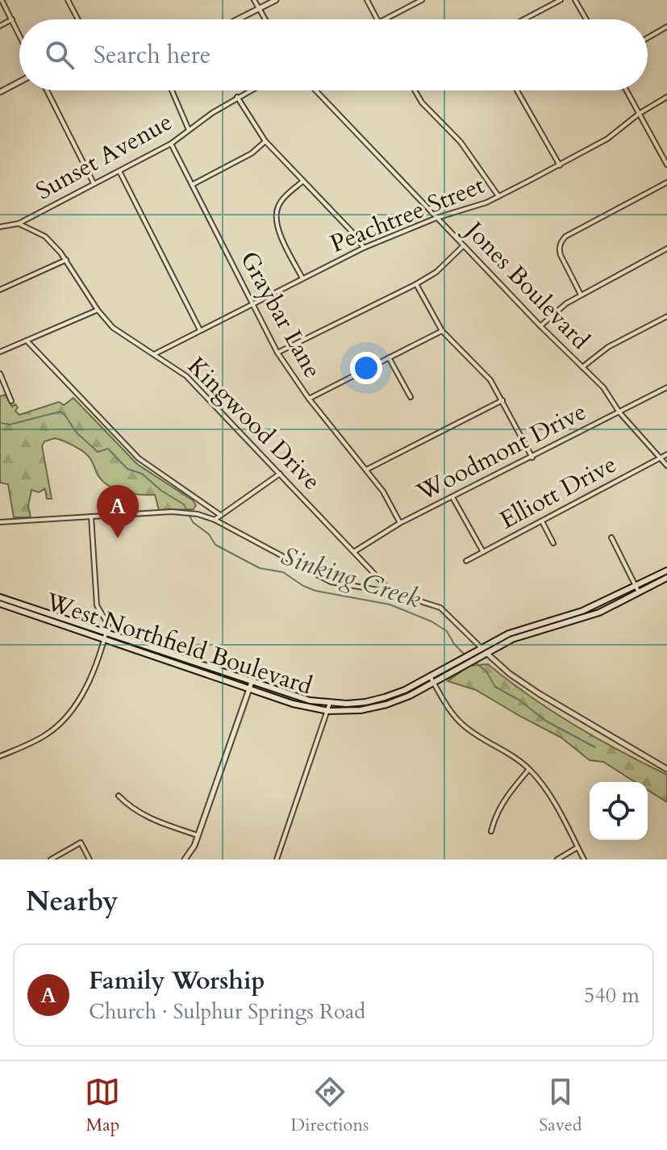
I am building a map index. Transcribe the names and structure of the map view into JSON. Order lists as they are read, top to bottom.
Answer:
{
  "streets": {
    "main road": ["West Northfield Boulevard"],
    "street": [
      "Sunset Avenue",
      "Peachtree Street",
      "Jones Boulevard",
      "Graybar Lane",
      "Kingwood Drive",
      "Woodmont Drive",
      "Elliott Drive"
    ]
  },
  "crossings": [
    ["Sunset Avenue", "Graybar Lane"],
    ["Sunset Avenue", "Kingwood Drive"],
    ["Peachtree Street", "Jones Boulevard"],
    ["Peachtree Street", "Graybar Lane"],
    ["Peachtree Street", "Kingwood Drive"],
    ["Jones Boulevard", "Woodmont Drive"],
    ["Jones Boulevard", "Elliott Drive"],
    ["Graybar Lane", "Woodmont Drive"],
    ["Kingwood Drive", "Woodmont Drive"]
  ],
  "water": ["Sinking Creek"],
  "page": {
    "search": "Search here",
    "pins": "A",
    "heading": "Nearby",
    "list": [
      {
        "mark": "A",
        "name": "Family Worship",
        "note": "Church · Sulphur Springs Road",
        "value": "540 m"
      }
    ],
    "nav": ["Map", "Directions", "Saved"]
  }
}
